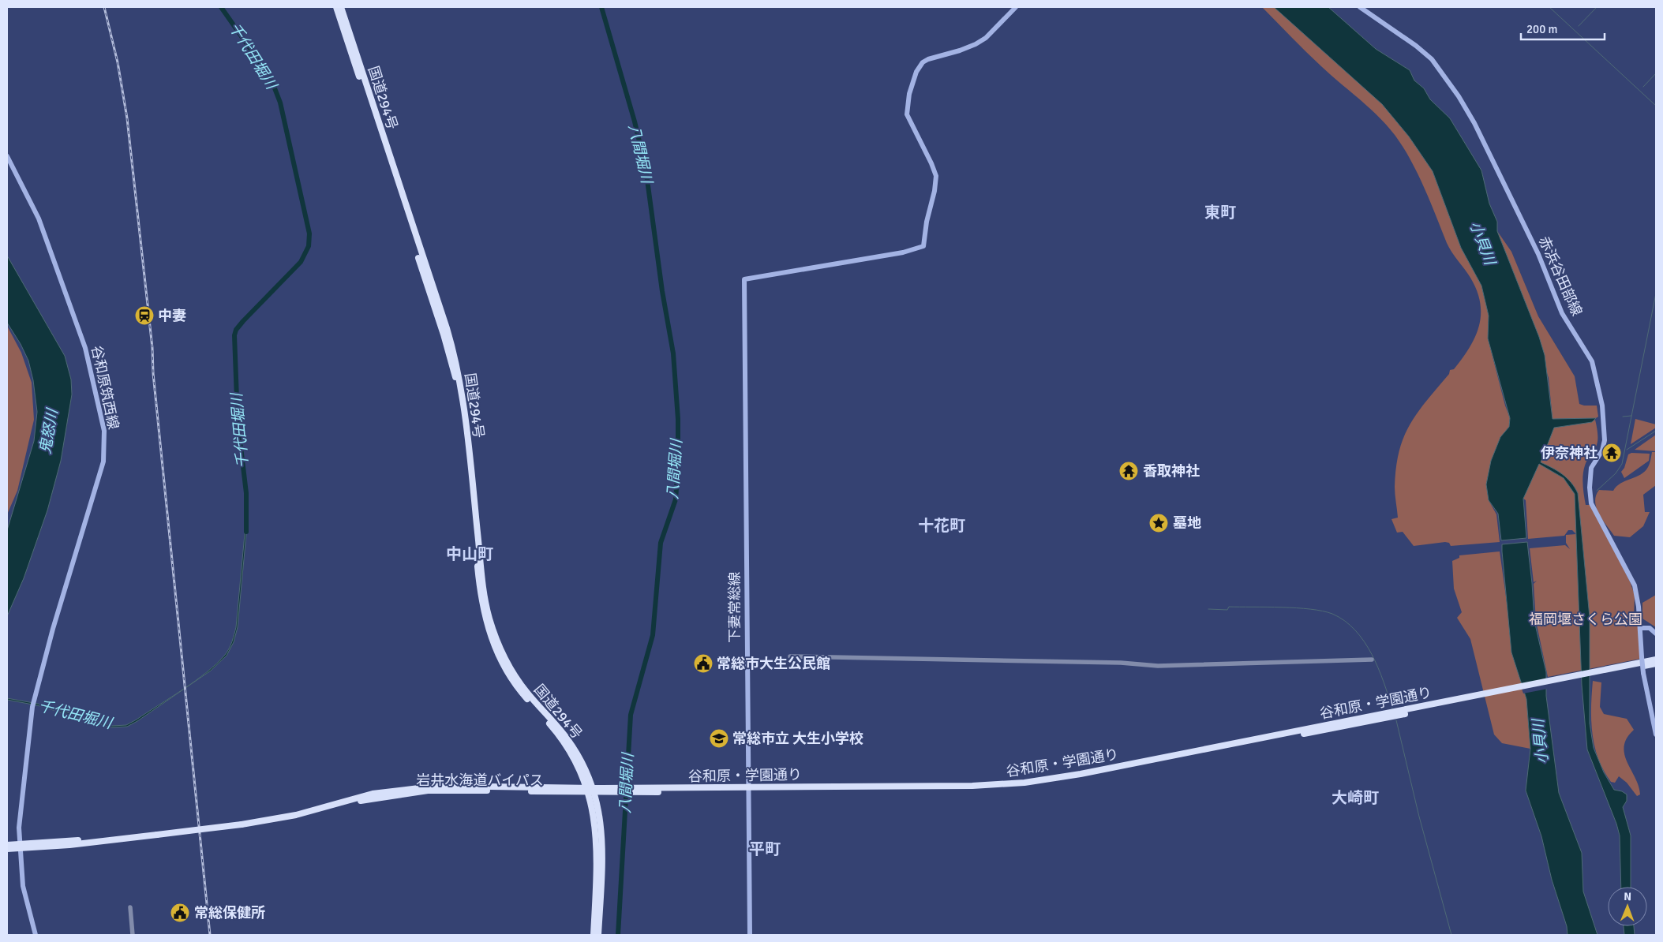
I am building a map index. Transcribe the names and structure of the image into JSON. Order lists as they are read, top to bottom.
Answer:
{
  "streets": {
    "highway": ["国道294号", "谷和原・学園通り", "岩井水海道バイパス"],
    "main road": ["赤浜谷田部線", "谷和原筑西線", "下妻常総線"]
  },
  "crossings": [
    ["国道294号", "谷和原・学園通り"],
    ["国道294号", "岩井水海道バイパス"],
    ["谷和原筑西線", "岩井水海道バイパス"],
    ["下妻常総線", "谷和原・学園通り"],
    ["谷和原・学園通り", "岩井水海道バイパス"]
  ],
  "districts": [
    "東町",
    "十花町",
    "中山町",
    "大崎町",
    "平町"
  ],
  "water": [
    "千代田堀川",
    "八間堀川",
    "小貝川",
    "鬼怒川"
  ],
  "parks": ["福岡堰さくら公園"],
  "places": {
    "station": ["中妻"],
    "temple": ["伊奈神社", "香取神社"],
    "place": ["墓地"],
    "public building": ["常総市大生公民館", "常総保健所"],
    "school or university": ["常総市立 大生小学校"]
  },
  "scale_bar": "200 m",
  "north": "top"
}
